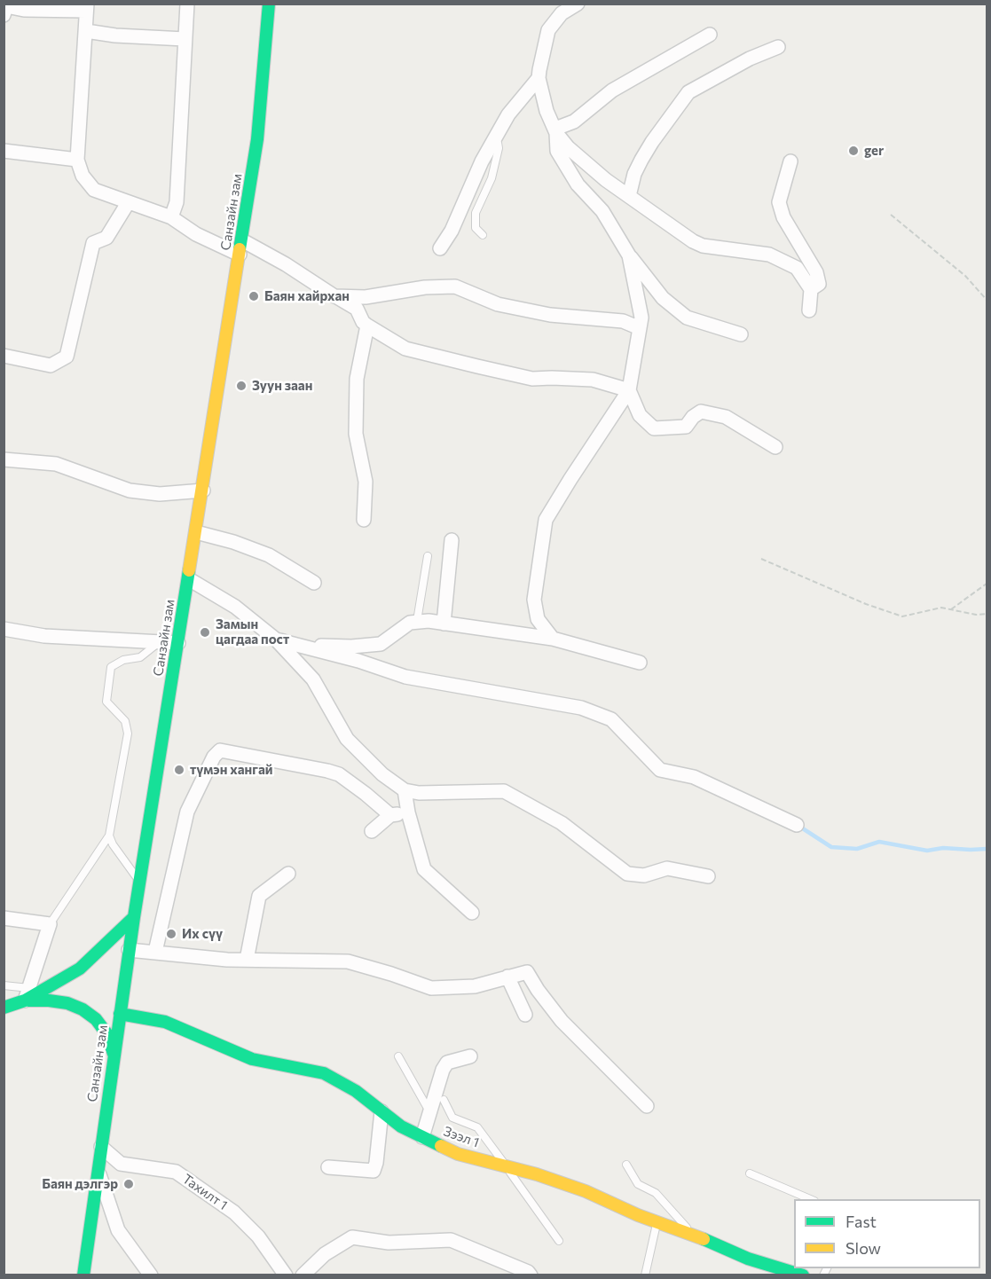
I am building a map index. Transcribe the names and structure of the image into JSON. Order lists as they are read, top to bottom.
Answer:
{
  "streets": {
    "main road": ["Санзайн зам", "Зээл 1"],
    "street": ["Тахилт 1"]
  },
  "crossings": [
    ["Санзайн зам", "Зээл 1"],
    ["Санзайн зам", "Тахилт 1"]
  ],
  "places": [
    "ger",
    "Баян хайрхан",
    "Зуун заан",
    "Замын цагдаа пост",
    "түмэн хангай",
    "Их сүү",
    "Баян дэлгэр"
  ],
  "legend": ["Fast", "Slow"]
}
